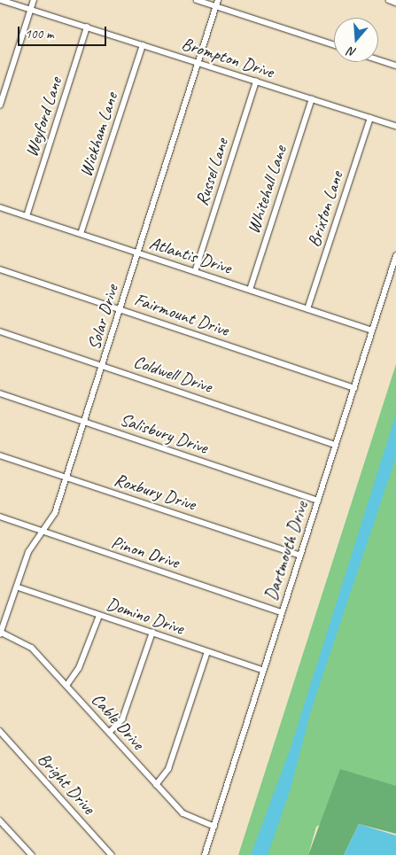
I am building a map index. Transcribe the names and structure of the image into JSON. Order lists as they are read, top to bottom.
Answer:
{
  "streets": {
    "street": [
      "Brompton Drive",
      "Weyford Lane",
      "Wickham Lane",
      "Russel Lane",
      "Whitehall Lane",
      "Brixton Lane",
      "Atlantis Drive",
      "Fairmount Drive",
      "Solar Drive",
      "Coldwell Drive",
      "Salisbury Drive",
      "Roxbury Drive",
      "Dartmouth Drive",
      "Pinon Drive",
      "Domino Drive",
      "Cable Drive",
      "Bright Drive"
    ]
  },
  "crossings": [
    ["Brompton Drive", "Weyford Lane"],
    ["Brompton Drive", "Wickham Lane"],
    ["Brompton Drive", "Russel Lane"],
    ["Brompton Drive", "Whitehall Lane"],
    ["Brompton Drive", "Brixton Lane"],
    ["Brompton Drive", "Solar Drive"],
    ["Weyford Lane", "Atlantis Drive"],
    ["Wickham Lane", "Atlantis Drive"],
    ["Russel Lane", "Atlantis Drive"],
    ["Whitehall Lane", "Atlantis Drive"],
    ["Brixton Lane", "Atlantis Drive"],
    ["Atlantis Drive", "Solar Drive"],
    ["Atlantis Drive", "Dartmouth Drive"],
    ["Fairmount Drive", "Solar Drive"],
    ["Fairmount Drive", "Dartmouth Drive"],
    ["Solar Drive", "Coldwell Drive"],
    ["Solar Drive", "Salisbury Drive"],
    ["Solar Drive", "Roxbury Drive"],
    ["Solar Drive", "Pinon Drive"],
    ["Solar Drive", "Domino Drive"],
    ["Solar Drive", "Cable Drive"],
    ["Coldwell Drive", "Dartmouth Drive"],
    ["Salisbury Drive", "Dartmouth Drive"],
    ["Roxbury Drive", "Dartmouth Drive"],
    ["Dartmouth Drive", "Pinon Drive"],
    ["Dartmouth Drive", "Domino Drive"],
    ["Dartmouth Drive", "Cable Drive"]
  ],
  "scale_bar": "100 m",
  "north": "bottom"
}
